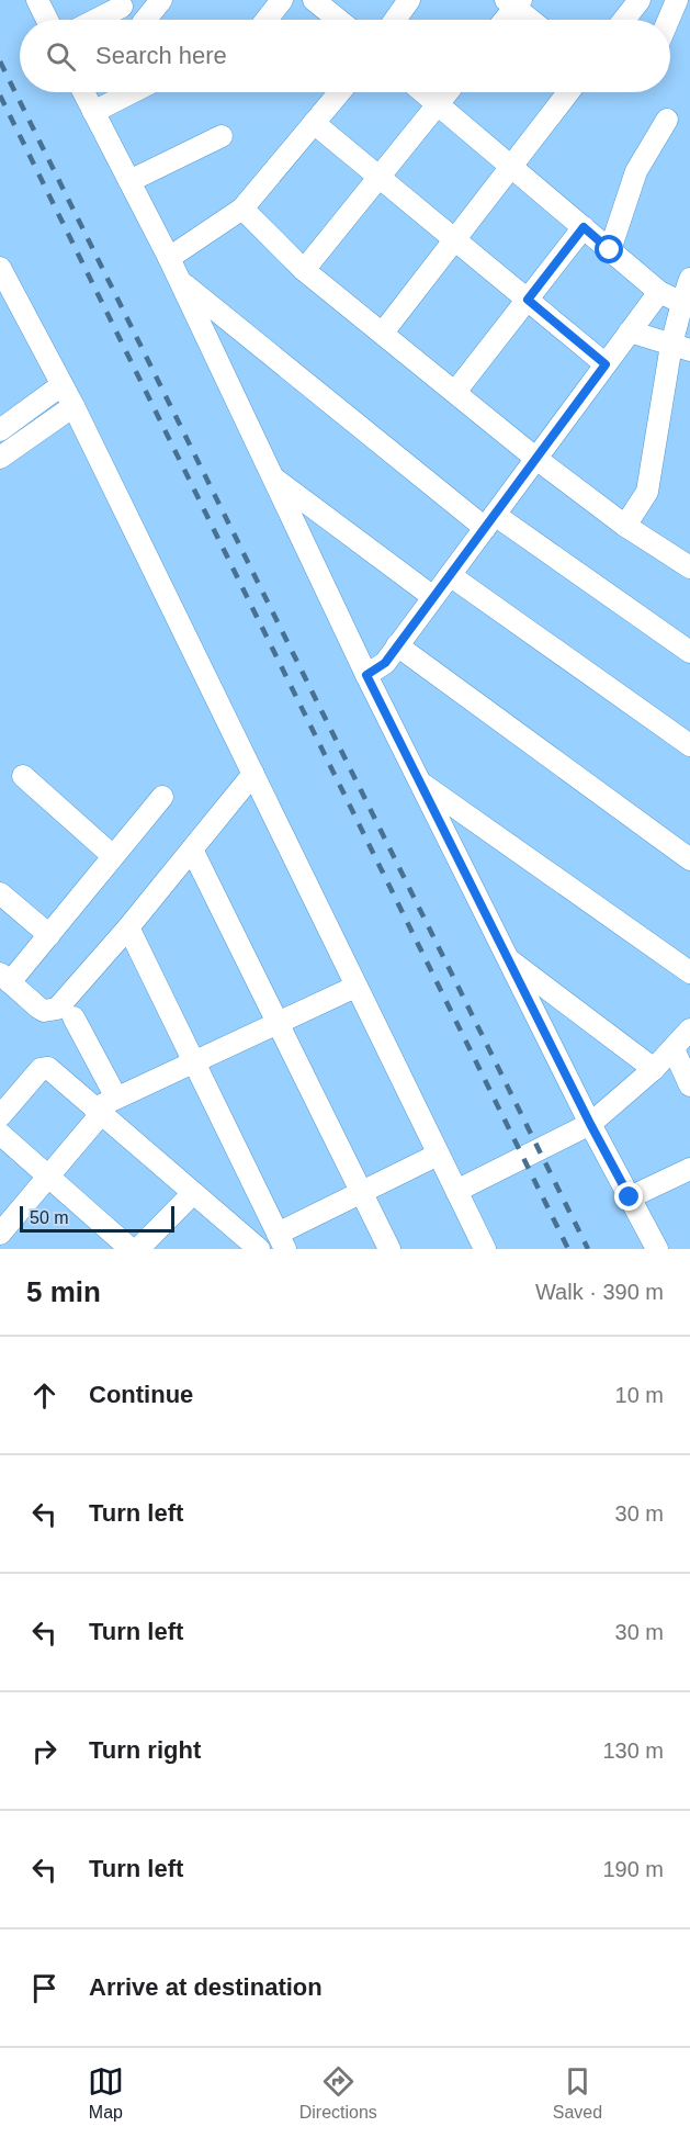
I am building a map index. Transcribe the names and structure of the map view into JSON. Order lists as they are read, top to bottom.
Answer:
{
  "scale_bar": "50 m",
  "page": {
    "search": "Search here",
    "scale": "50 m",
    "heading": ["5 min", "Walk · 390 m"],
    "list": [
      ["Continue", "10 m"],
      ["Turn left", "30 m"],
      ["Turn left", "30 m"],
      ["Turn right", "130 m"],
      ["Turn left", "190 m"],
      "Arrive at destination"
    ],
    "nav": ["Map", "Directions", "Saved"]
  }
}
